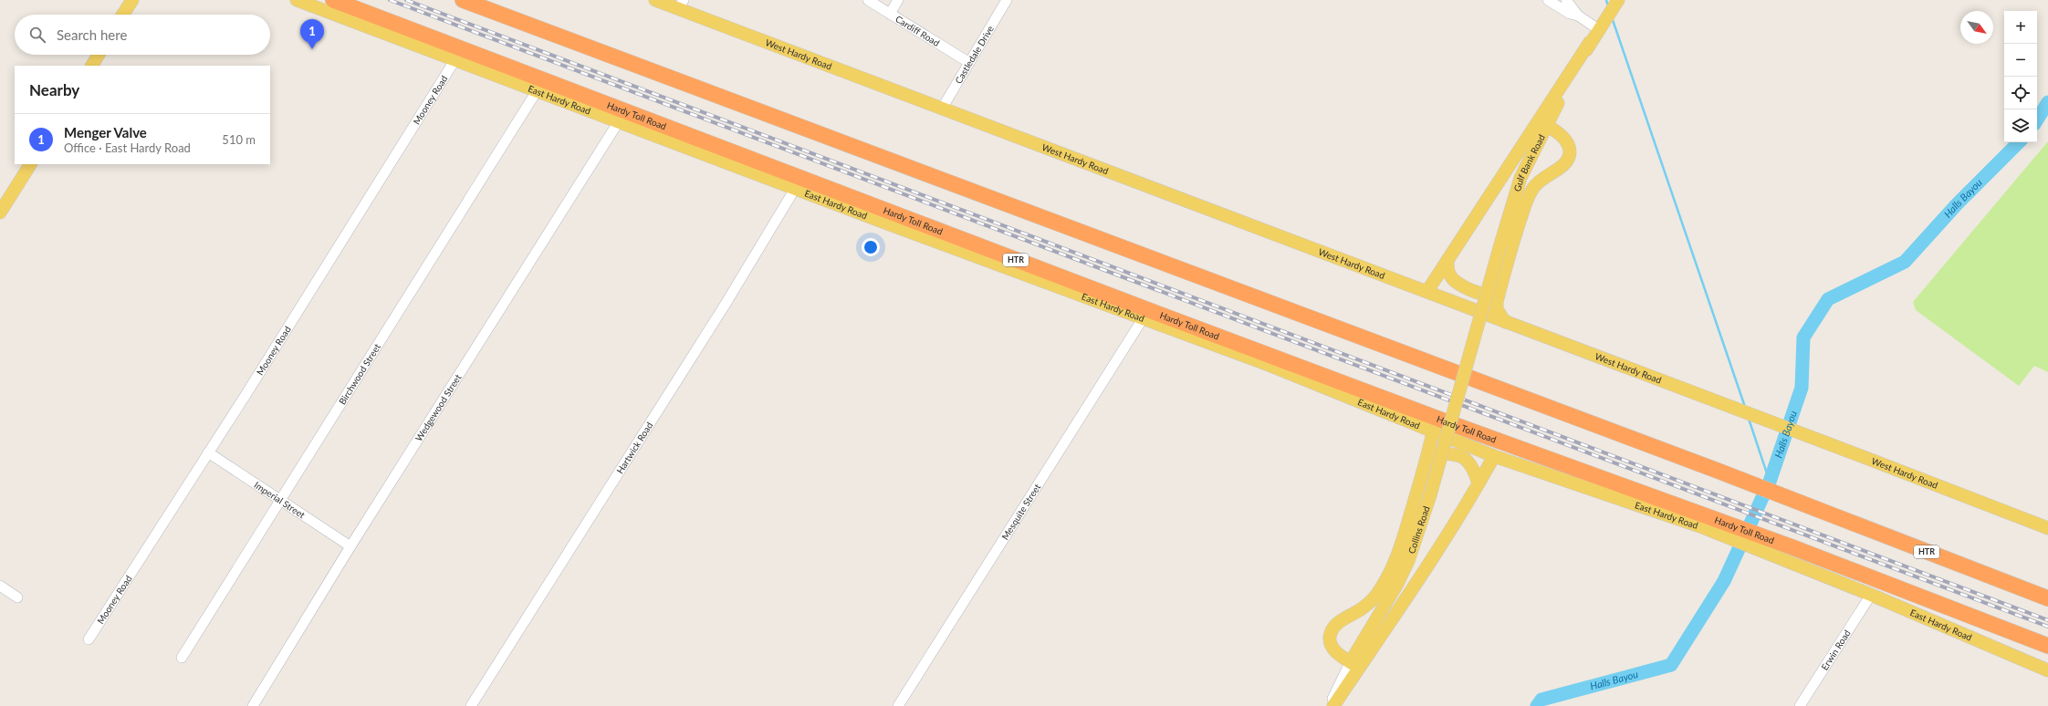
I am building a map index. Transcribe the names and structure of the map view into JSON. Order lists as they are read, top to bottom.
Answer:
{
  "streets": {
    "highway": ["Hardy Toll Road", "HTR"],
    "main road": [
      "West Hardy Road",
      "East Hardy Road",
      "Gulf Bank Road",
      "Collins Road"
    ],
    "street": [
      "Cardiff Road",
      "Castledale Drive",
      "Mooney Road",
      "Birchwood Street",
      "Wedgewood Street",
      "Hartwick Road",
      "Imperial Street",
      "Mesquite Street",
      "Erwin Road"
    ]
  },
  "crossings": [
    ["Cardiff Road", "Castledale Drive"],
    ["West Hardy Road", "Castledale Drive"],
    ["Mooney Road", "East Hardy Road"],
    ["Mooney Road", "Imperial Street"],
    ["East Hardy Road", "Hardy Toll Road"],
    ["East Hardy Road", "Birchwood Street"],
    ["East Hardy Road", "Wedgewood Street"],
    ["East Hardy Road", "Hartwick Road"],
    ["East Hardy Road", "Mesquite Street"],
    ["East Hardy Road", "Erwin Road"],
    ["Gulf Bank Road", "Collins Road"],
    ["Birchwood Street", "Imperial Street"],
    ["Wedgewood Street", "Imperial Street"]
  ],
  "water": ["Halls Bayou"],
  "north": "bottom right",
  "page": {
    "map_buttons": ["+", "−"],
    "search": "Search here",
    "pins": "1",
    "heading": "Nearby",
    "list": [
      {
        "mark": "1",
        "name": "Menger Valve",
        "note": "Office · East Hardy Road",
        "value": "510 m"
      }
    ]
  }
}
